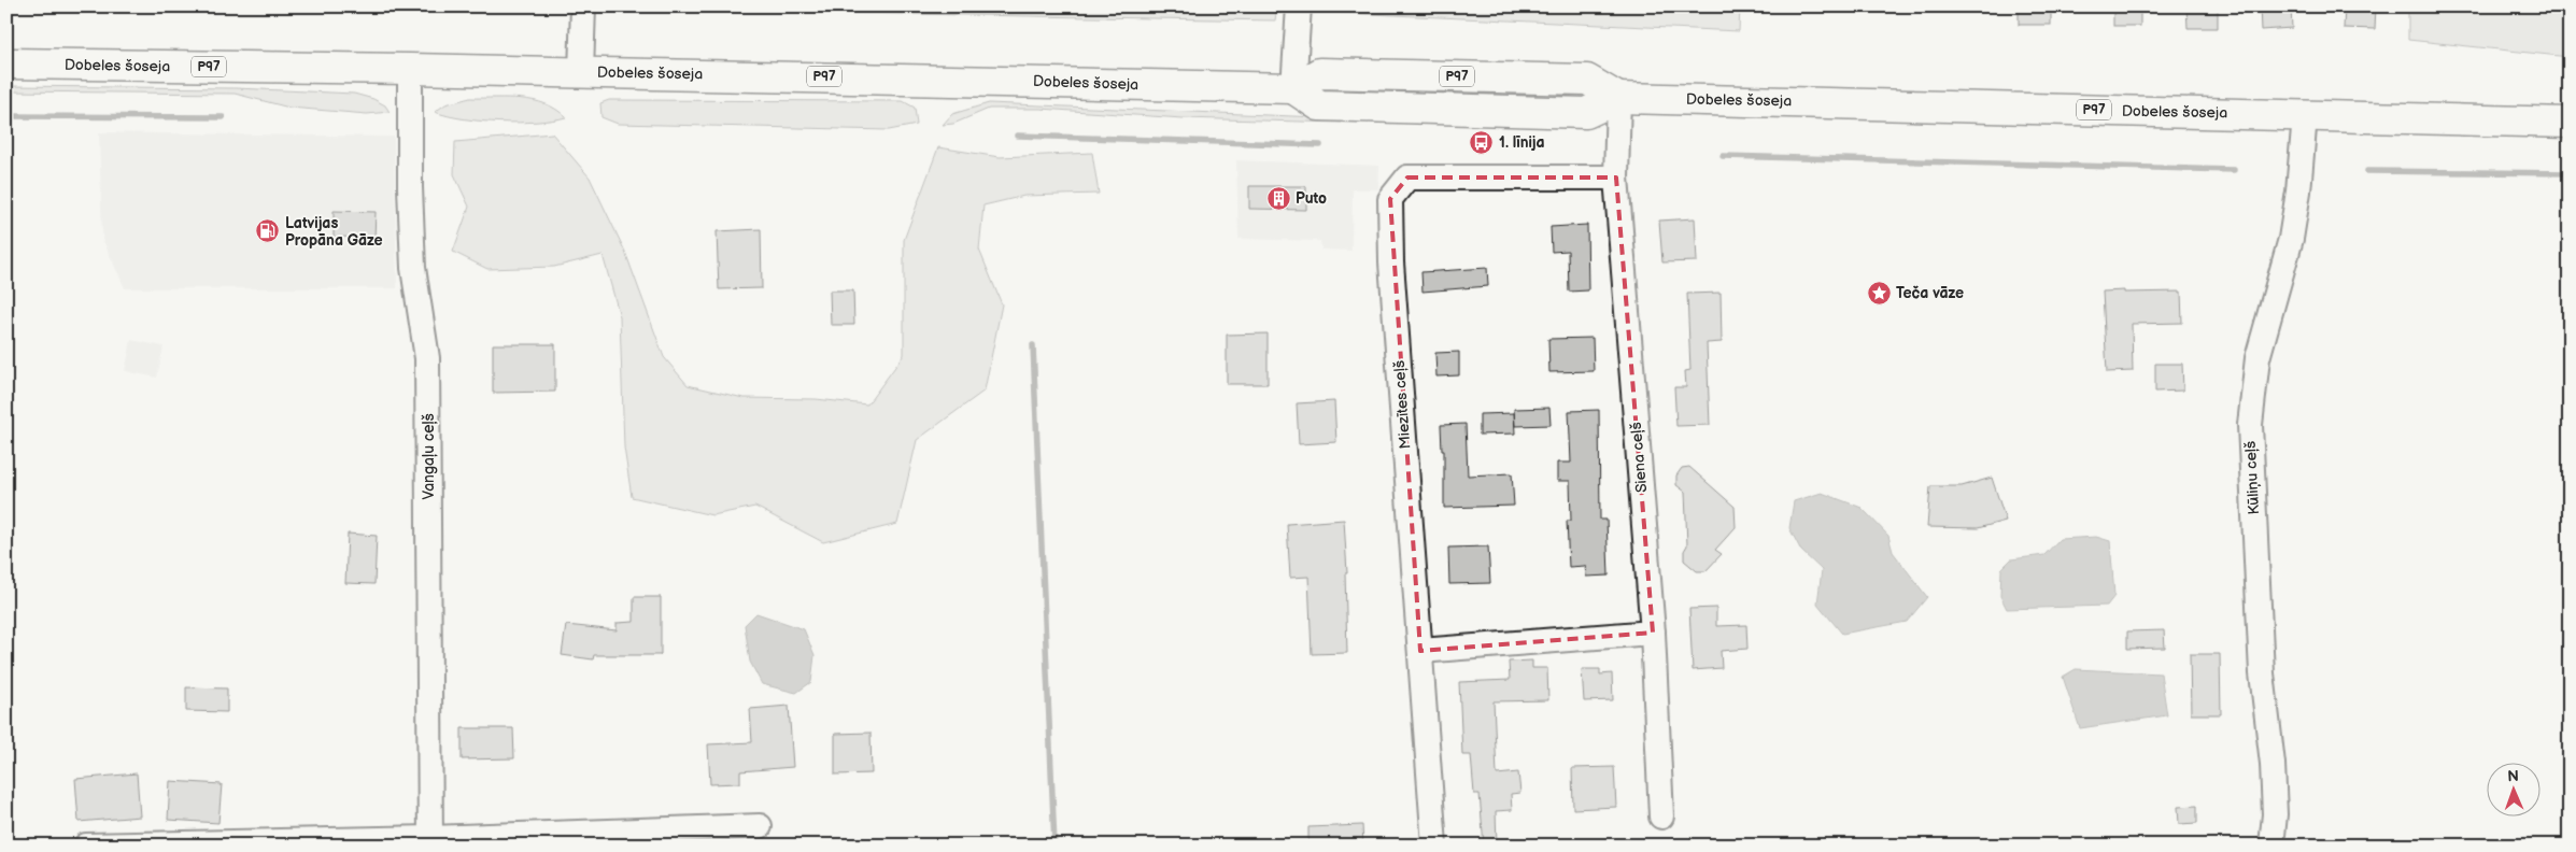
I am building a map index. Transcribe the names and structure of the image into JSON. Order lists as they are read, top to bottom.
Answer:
{
  "streets": {
    "main road": ["Dobeles šoseja", "P97"],
    "street": [
      "Miezītes ceļš",
      "Vangaļu ceļš",
      "Siena ceļš",
      "Kūliņu ceļš"
    ]
  },
  "crossings": [
    ["Dobeles šoseja", "Vangaļu ceļš"],
    ["Dobeles šoseja", "Siena ceļš"],
    ["Dobeles šoseja", "Kūliņu ceļš"],
    ["Miezītes ceļš", "Siena ceļš"]
  ],
  "places": {
    "bus stop": ["1. līnija"],
    "building": ["Puto"],
    "fuel station": ["Latvijas Propāna Gāze"],
    "place": ["Teča vāze"]
  },
  "north": "top"
}
